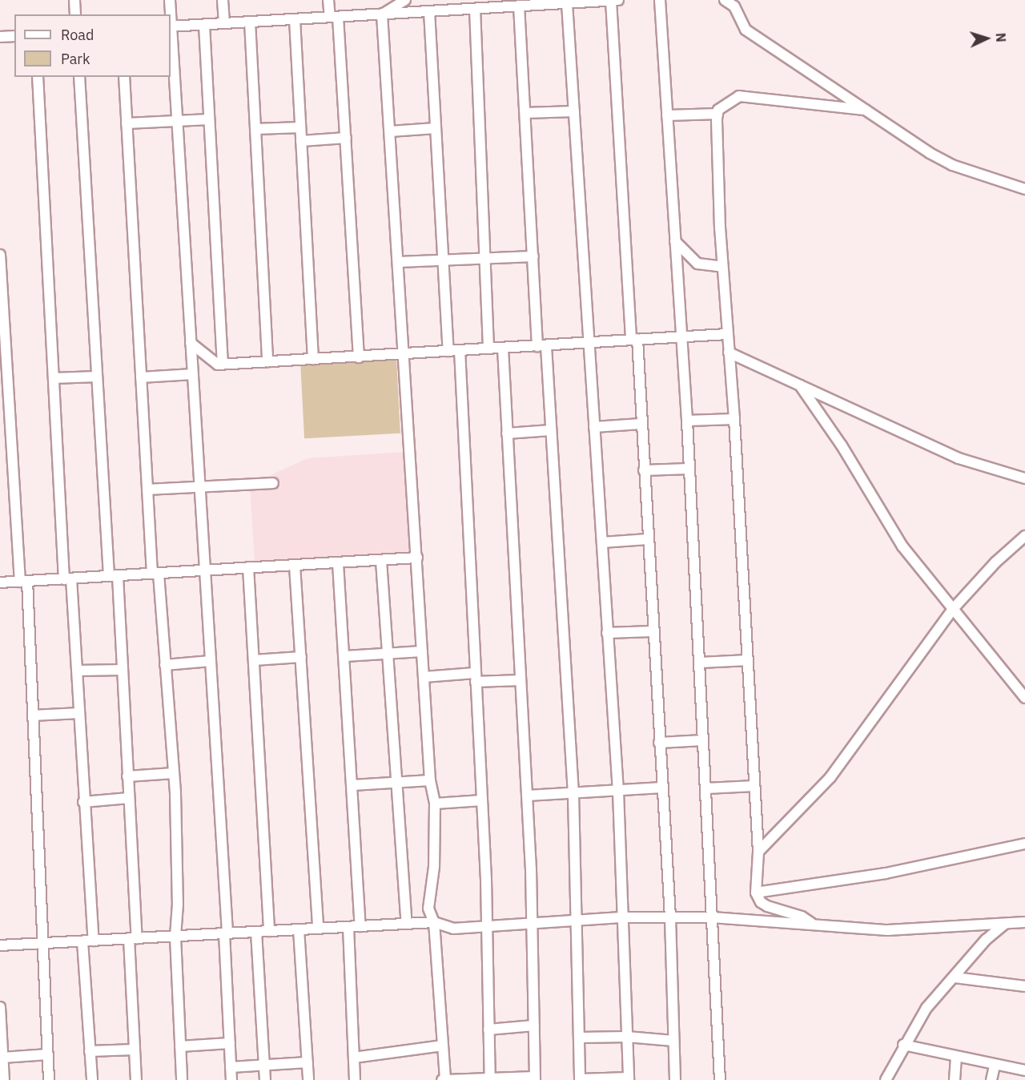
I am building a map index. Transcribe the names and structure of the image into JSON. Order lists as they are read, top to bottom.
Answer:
{
  "legend": ["Road", "Park"],
  "north": "right"
}
